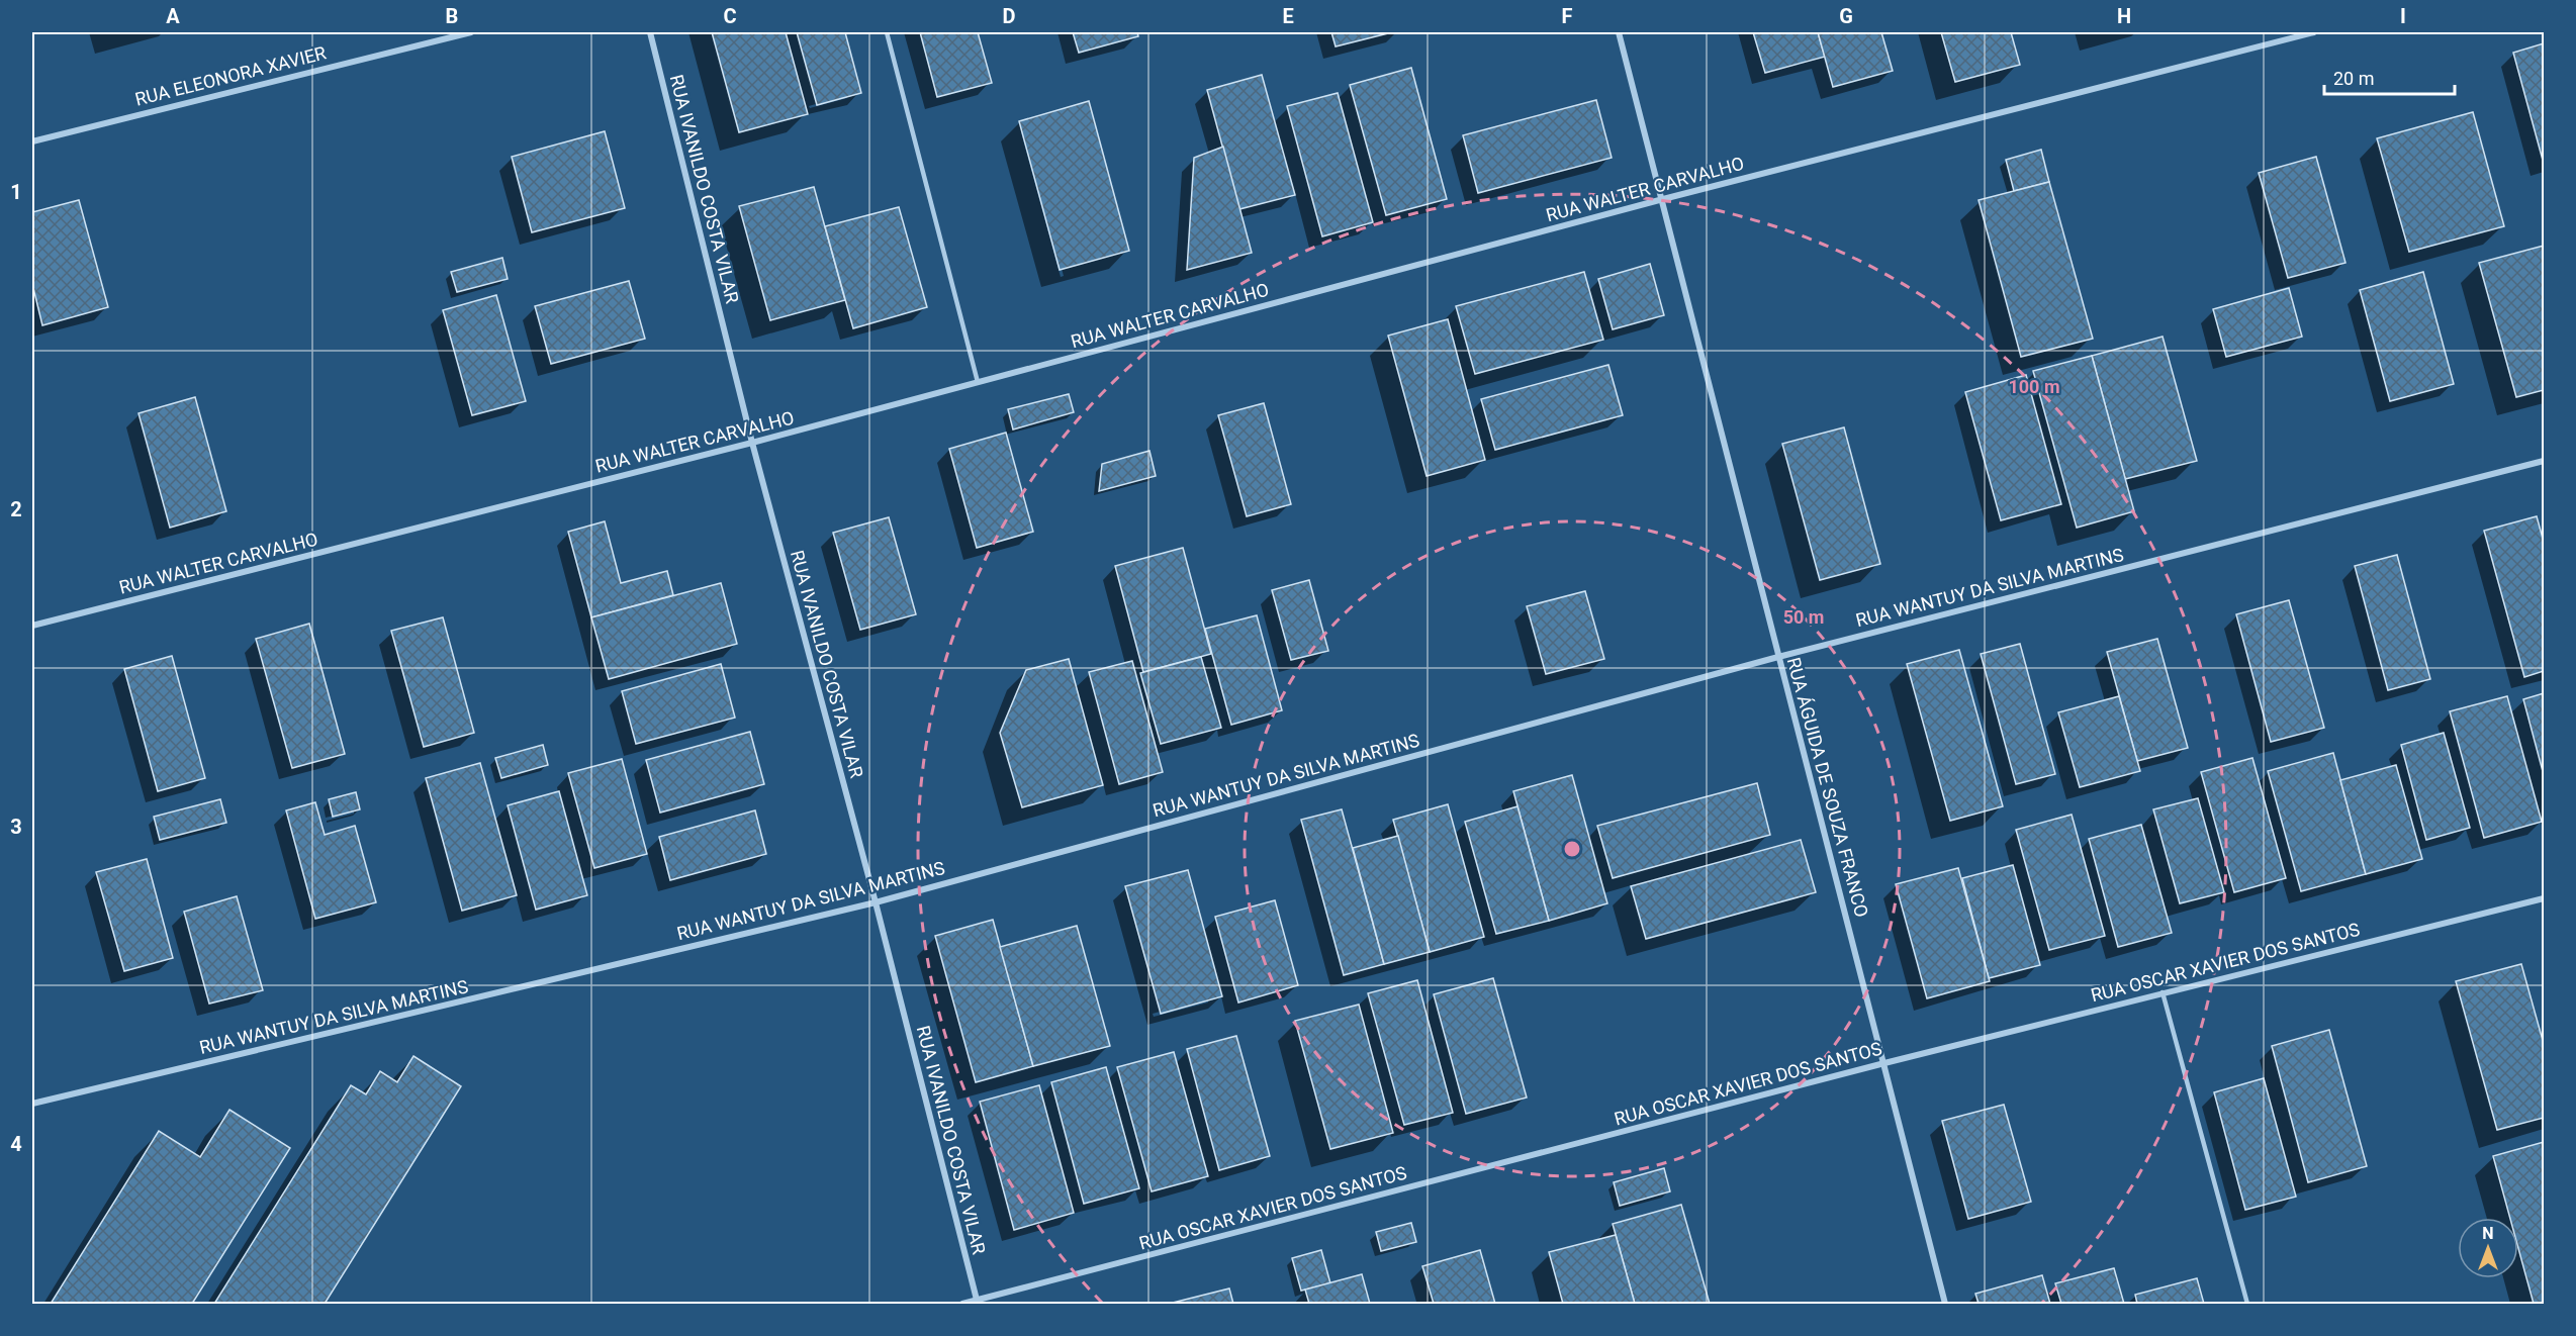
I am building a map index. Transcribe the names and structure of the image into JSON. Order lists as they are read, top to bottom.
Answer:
{
  "streets": {
    "street": [
      "RUA ELEONORA XAVIER",
      "RUA IVANILDO COSTA VILAR",
      "RUA WALTER CARVALHO",
      "RUA WANTUY DA SILVA MARTINS",
      "RUA ÁGUIDA DE SOUZA FRANCO",
      "RUA OSCAR XAVIER DOS SANTOS"
    ]
  },
  "crossings": [
    ["RUA IVANILDO COSTA VILAR", "RUA WALTER CARVALHO"],
    ["RUA IVANILDO COSTA VILAR", "RUA WANTUY DA SILVA MARTINS"],
    ["RUA IVANILDO COSTA VILAR", "RUA OSCAR XAVIER DOS SANTOS"],
    ["RUA WALTER CARVALHO", "RUA ÁGUIDA DE SOUZA FRANCO"],
    ["RUA WANTUY DA SILVA MARTINS", "RUA ÁGUIDA DE SOUZA FRANCO"],
    ["RUA ÁGUIDA DE SOUZA FRANCO", "RUA OSCAR XAVIER DOS SANTOS"]
  ],
  "scale_bar": "20 m",
  "north": "top",
  "grid": {
    "columns": [
      "A",
      "B",
      "C",
      "D",
      "E",
      "F",
      "G",
      "H",
      "I"
    ],
    "rows": [
      "1",
      "2",
      "3",
      "4"
    ]
  },
  "rings": ["100 m", "50 m"]
}
